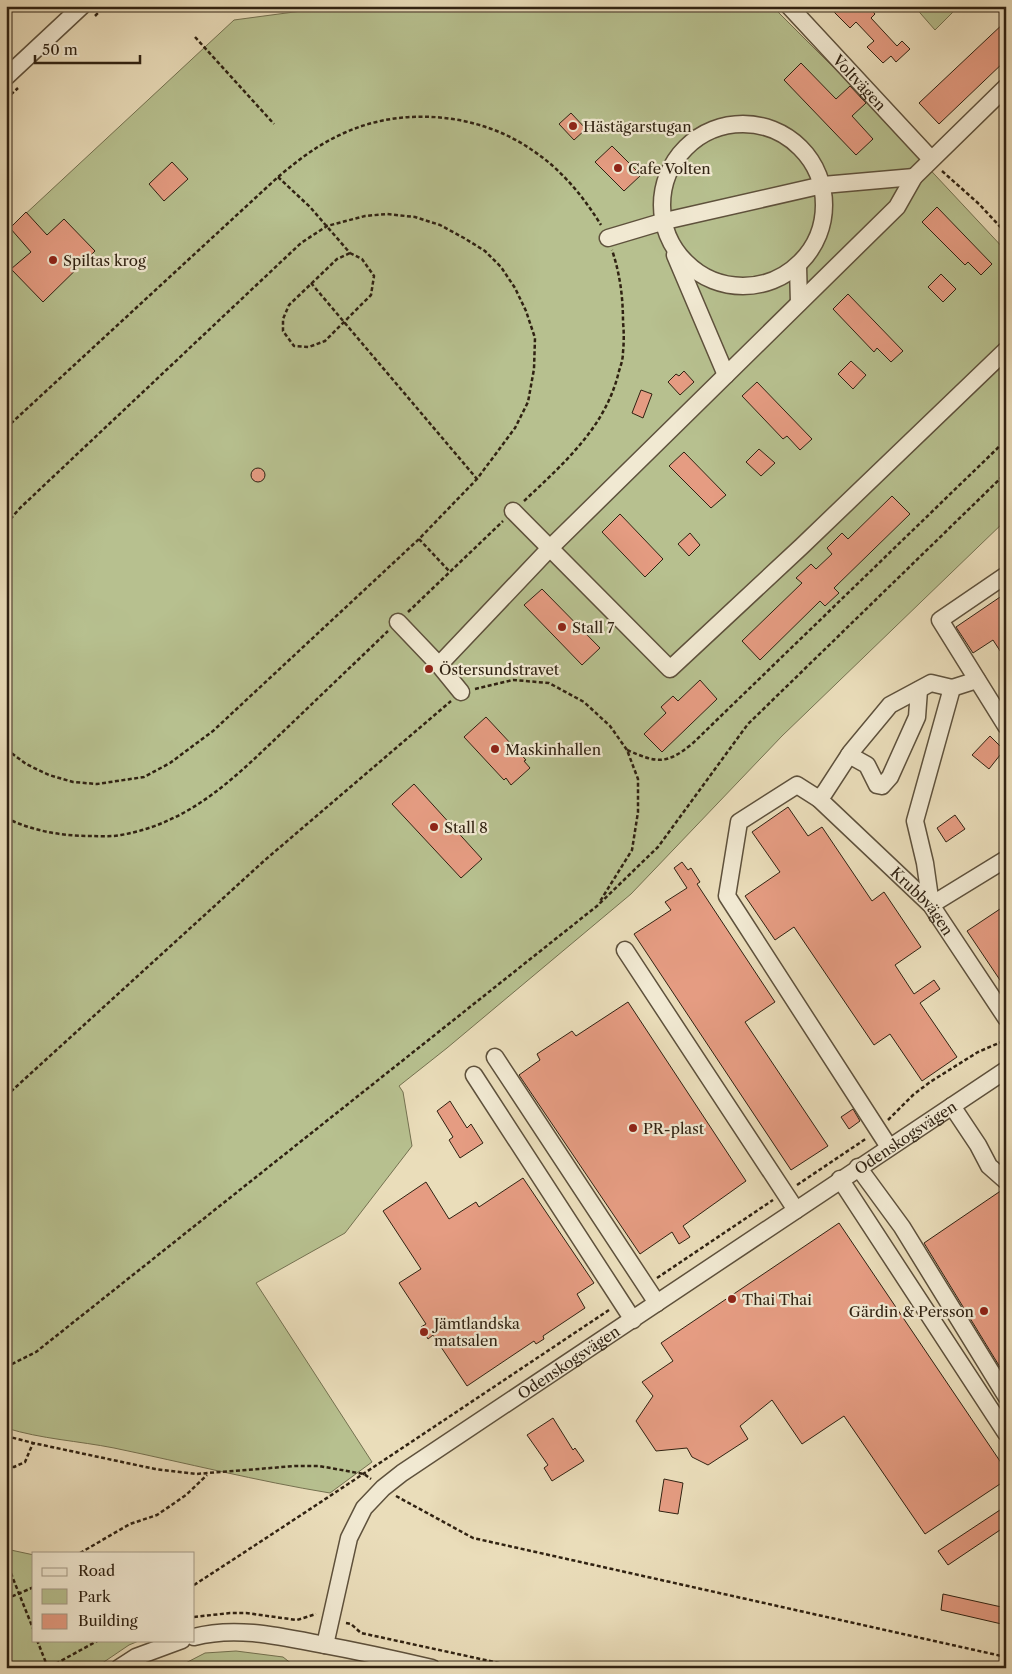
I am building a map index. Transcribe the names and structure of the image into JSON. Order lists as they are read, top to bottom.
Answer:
{
  "streets": {
    "street": ["Voltvägen", "Krubbvägen", "Odenskogsvägen"]
  },
  "places": [
    "Hästägarstugan",
    "Cafe Volten",
    "Spiltas krog",
    "Stall 7",
    "Östersundstravet",
    "Maskinhallen",
    "Stall 8",
    "PR-plast",
    "Thai Thai",
    "Gärdin & Persson",
    "Jämtlandska matsalen"
  ],
  "legend": ["Road", "Park", "Building"],
  "scale_bar": "50 m"
}
